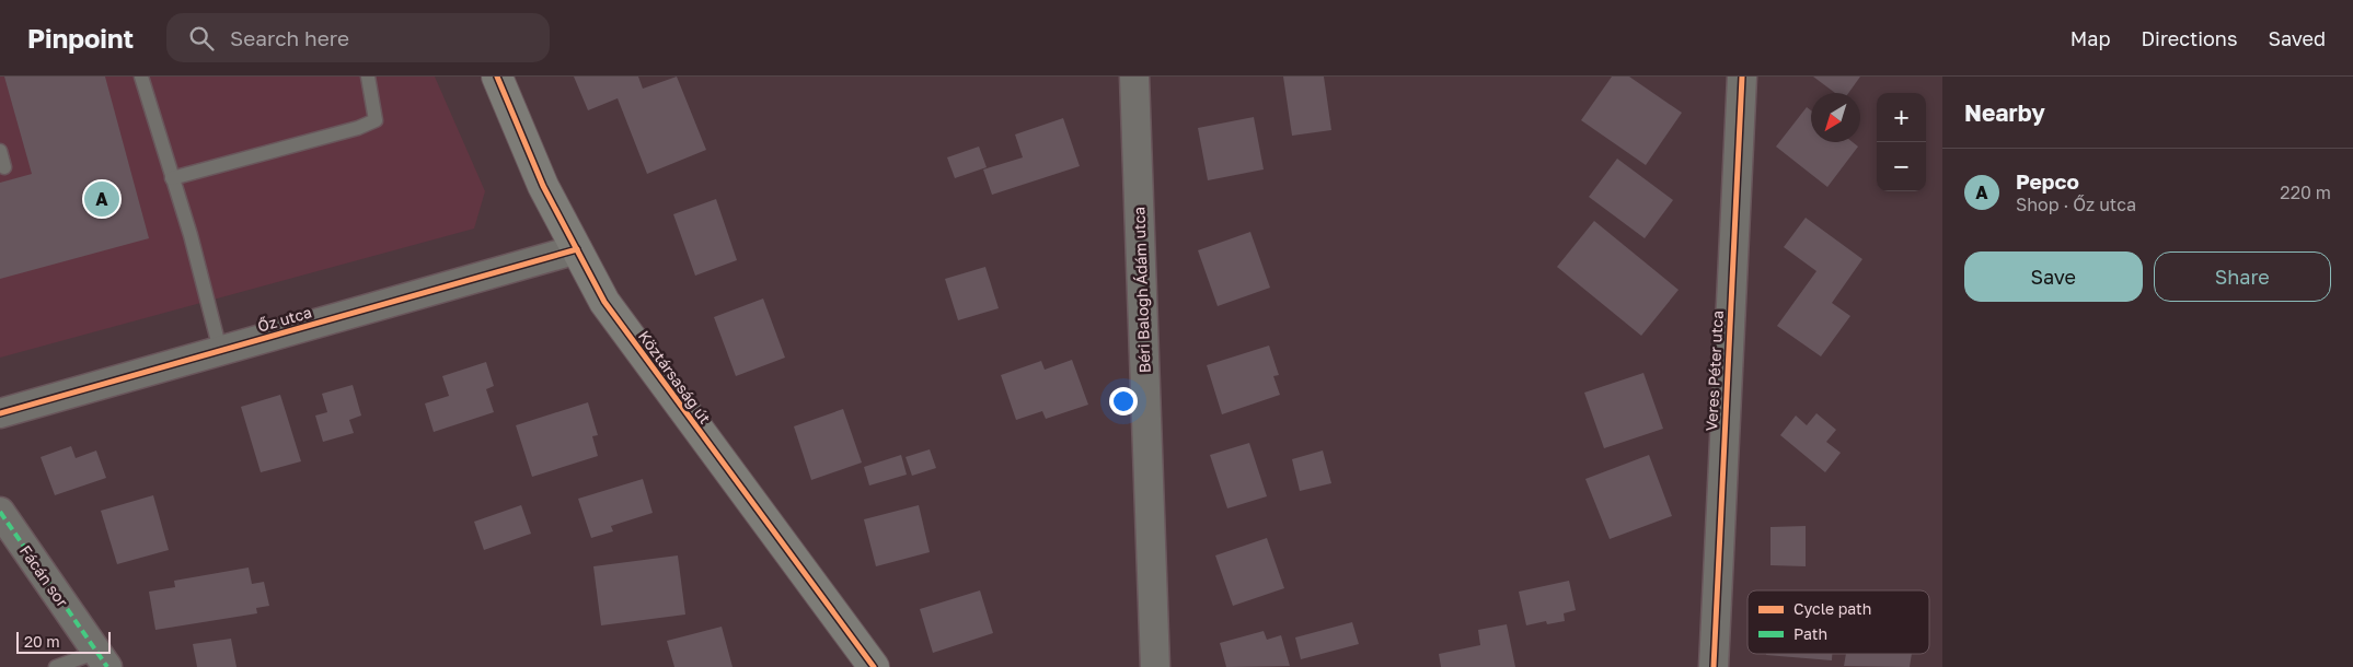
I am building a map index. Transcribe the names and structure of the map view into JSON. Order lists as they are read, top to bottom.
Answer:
{
  "streets": {
    "main road": ["Köztársaság út"],
    "street": [
      "Béri Balogh Ádám utca",
      "Őz utca",
      "Veres Péter utca",
      "Fácán sor"
    ]
  },
  "crossings": [
    ["Őz utca", "Köztársaság út"]
  ],
  "legend": ["Cycle path", "Path"],
  "scale_bar": "20 m",
  "north": "bottom left",
  "page": {
    "header": "Pinpoint",
    "search": "Search here",
    "nav": ["Map", "Directions", "Saved"],
    "heading": "Nearby",
    "map_buttons": ["+", "−"],
    "list": [
      {
        "mark": "A",
        "name": "Pepco",
        "note": "Shop · Őz utca",
        "value": "220 m"
      }
    ],
    "pins": "A",
    "buttons": ["Save", "Share"],
    "scale": "20 m"
  }
}
